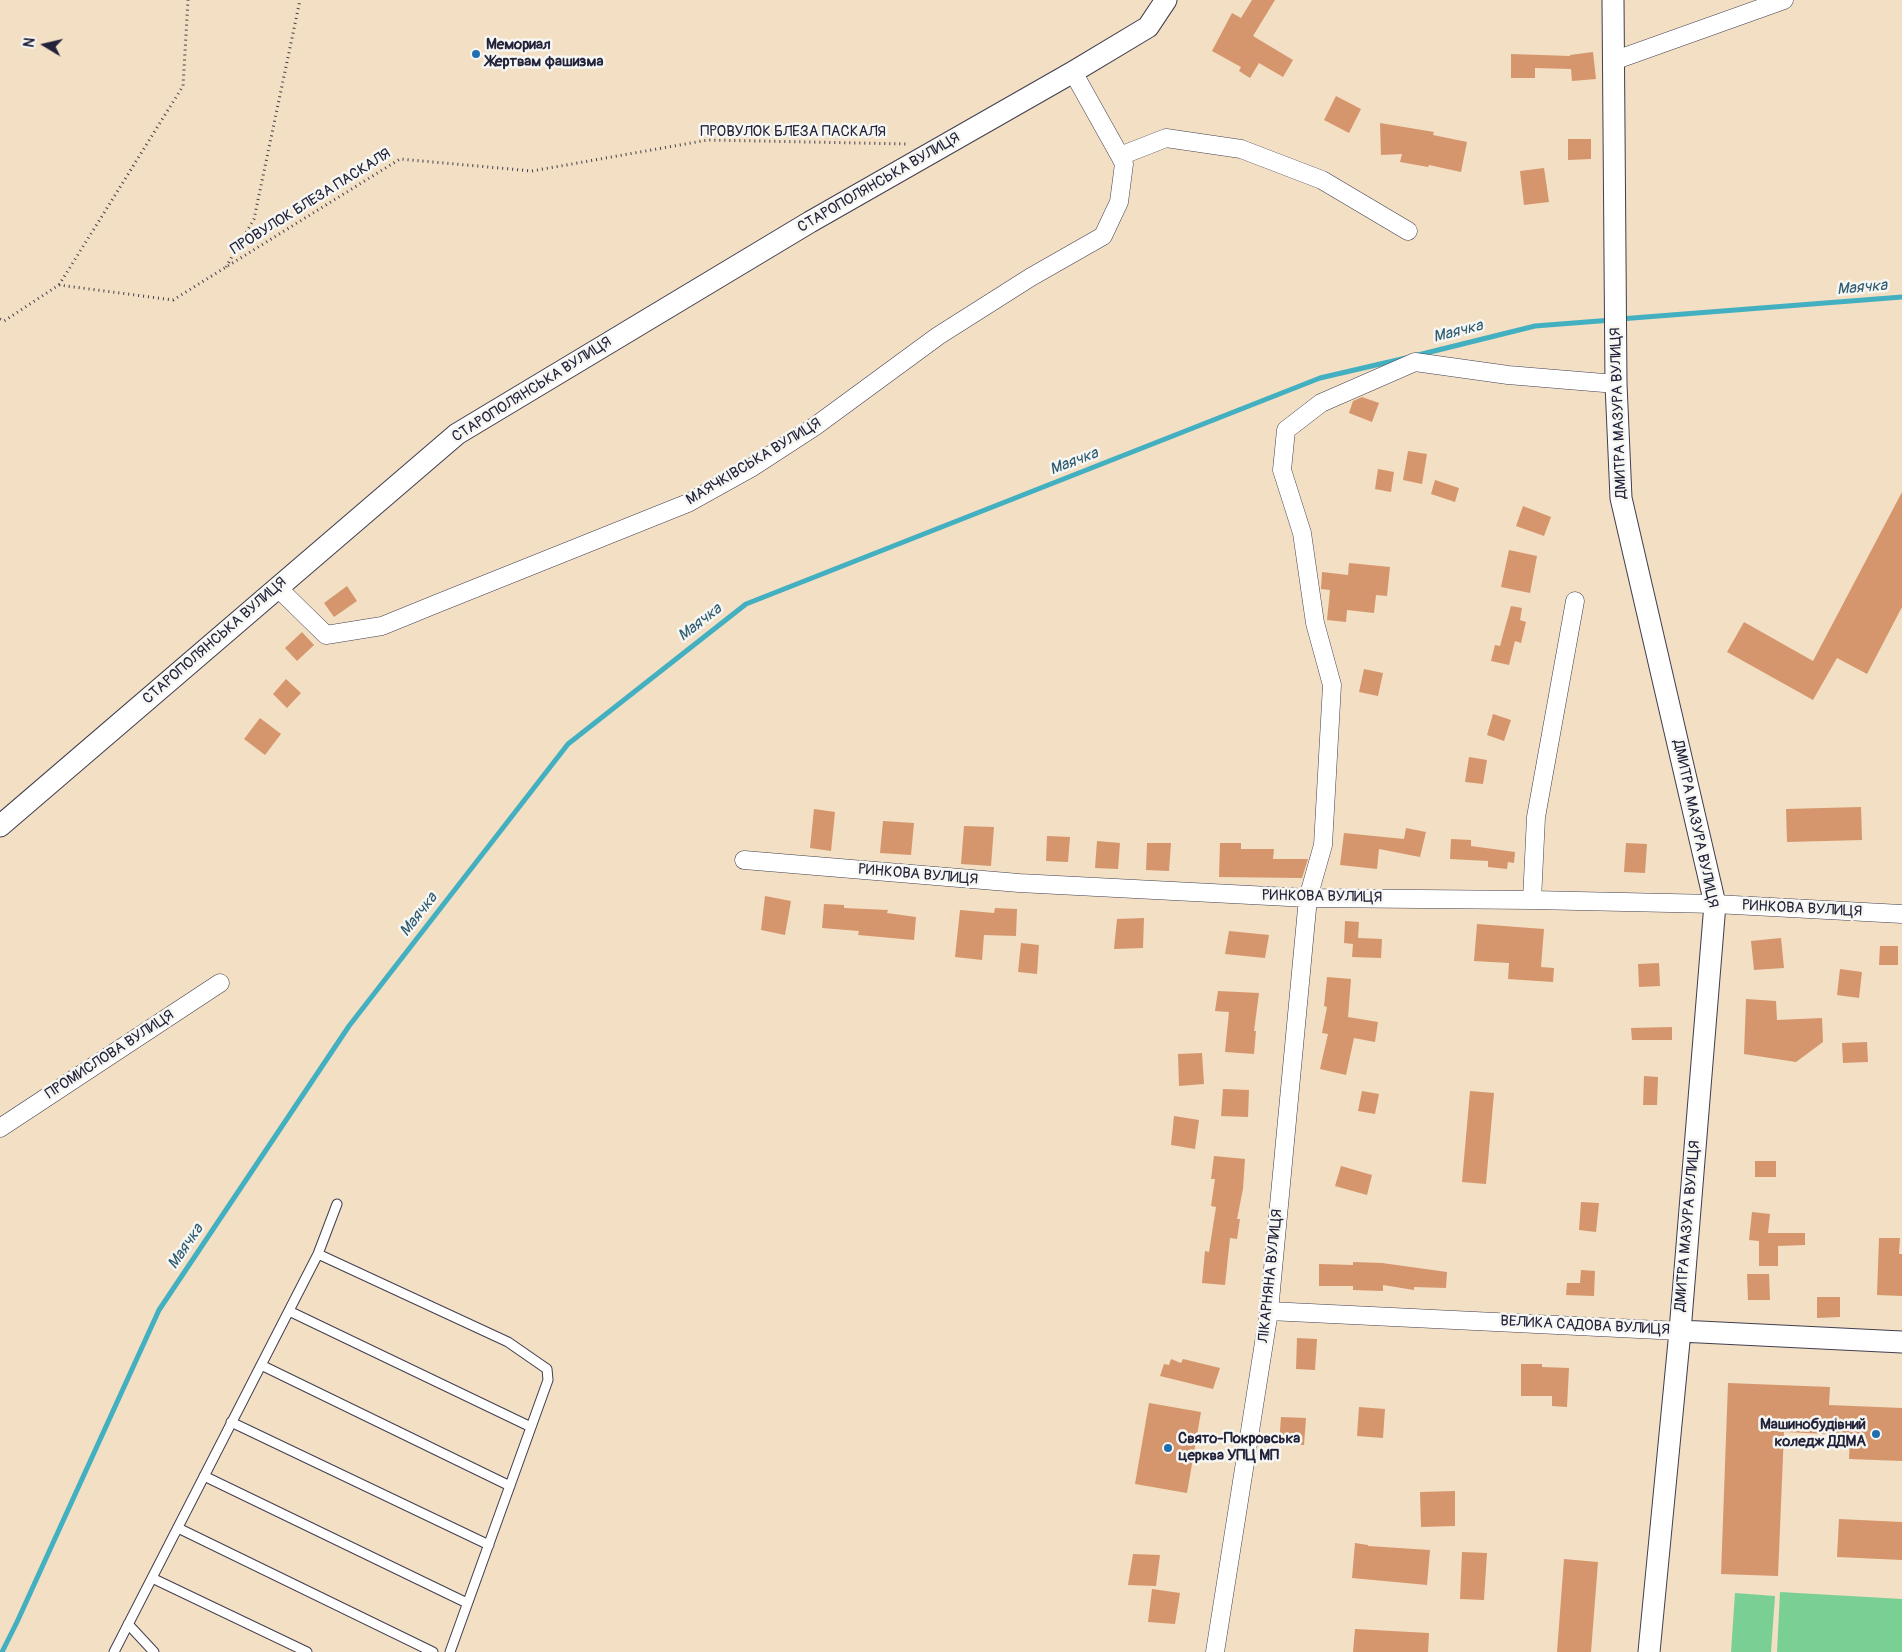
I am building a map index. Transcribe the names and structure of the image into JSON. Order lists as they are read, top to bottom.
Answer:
{
  "streets": {
    "street": [
      "СТАРОПОЛЯНСЬКА ВУЛИЦЯ",
      "ДМИТРА МАЗУРА ВУЛИЦЯ",
      "МАЯЧКІВСЬКА ВУЛИЦЯ",
      "РИНКОВА ВУЛИЦЯ",
      "ПРОМИСЛОВА ВУЛИЦЯ",
      "ЛІКАРНЯНА ВУЛИЦЯ",
      "ВЕЛИКА САДОВА ВУЛИЦЯ"
    ],
    "path": ["ПРОВУЛОК БЛЕЗА ПАСКАЛЯ"]
  },
  "crossings": [
    ["СТАРОПОЛЯНСЬКА ВУЛИЦЯ", "МАЯЧКІВСЬКА ВУЛИЦЯ"],
    ["ДМИТРА МАЗУРА ВУЛИЦЯ", "РИНКОВА ВУЛИЦЯ"],
    ["ДМИТРА МАЗУРА ВУЛИЦЯ", "ЛІКАРНЯНА ВУЛИЦЯ"],
    ["ДМИТРА МАЗУРА ВУЛИЦЯ", "ВЕЛИКА САДОВА ВУЛИЦЯ"],
    ["РИНКОВА ВУЛИЦЯ", "ЛІКАРНЯНА ВУЛИЦЯ"],
    ["ЛІКАРНЯНА ВУЛИЦЯ", "ВЕЛИКА САДОВА ВУЛИЦЯ"]
  ],
  "water": ["Маячка"],
  "places": ["Мемориал Жертвам фашизма", "Машинобудівний коледж ДДМА", "Свято-Покровська церква УПЦ МП"],
  "north": "left"
}
